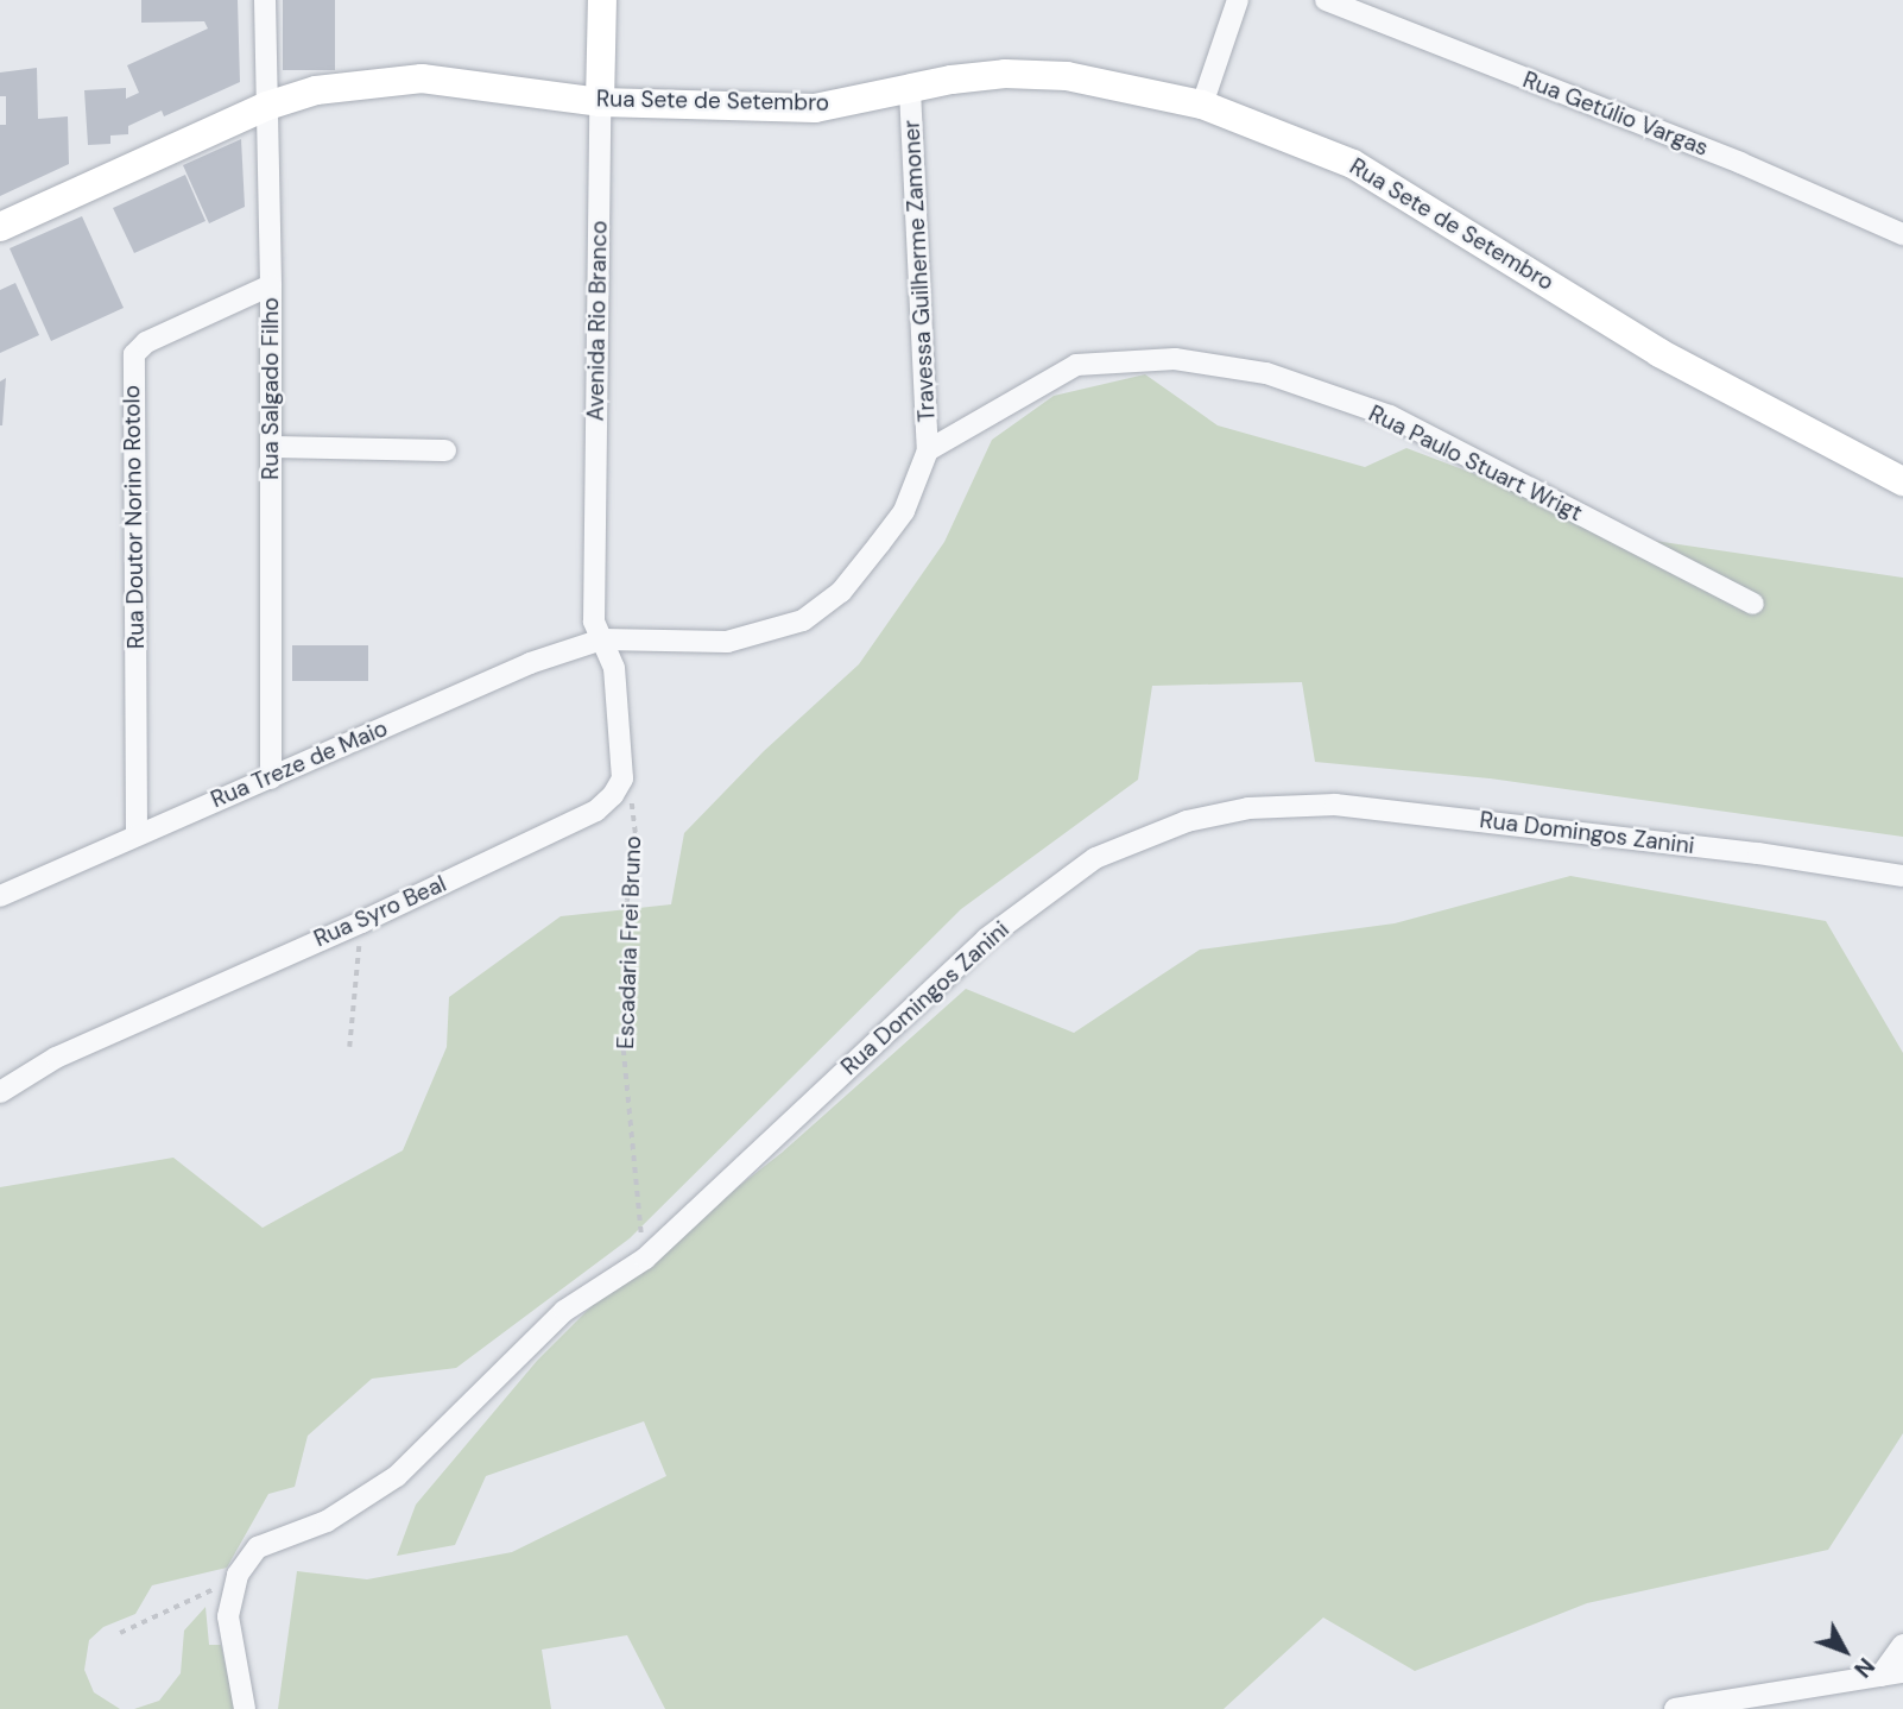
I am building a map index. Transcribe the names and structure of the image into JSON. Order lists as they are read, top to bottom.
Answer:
{
  "streets": {
    "street": [
      "Rua Sete de Setembro",
      "Rua Getúlio Vargas",
      "Travessa Guilherme Zamoner",
      "Avenida Rio Branco",
      "Rua Salgado Filho",
      "Rua Paulo Stuart Wrigt",
      "Rua Doutor Norino Rotolo",
      "Rua Treze de Maio",
      "Rua Domingos Zanini",
      "Rua Syro Beal"
    ],
    "path": ["Escadaria Frei Bruno"]
  },
  "crossings": [
    ["Rua Sete de Setembro", "Travessa Guilherme Zamoner"],
    ["Rua Sete de Setembro", "Avenida Rio Branco"],
    ["Rua Sete de Setembro", "Rua Salgado Filho"],
    ["Travessa Guilherme Zamoner", "Rua Paulo Stuart Wrigt"],
    ["Avenida Rio Branco", "Rua Treze de Maio"],
    ["Rua Salgado Filho", "Rua Doutor Norino Rotolo"],
    ["Rua Salgado Filho", "Rua Treze de Maio"],
    ["Rua Doutor Norino Rotolo", "Rua Treze de Maio"],
    ["Rua Domingos Zanini", "Escadaria Frei Bruno"],
    ["Rua Syro Beal", "Escadaria Frei Bruno"]
  ],
  "north": "bottom right"
}
